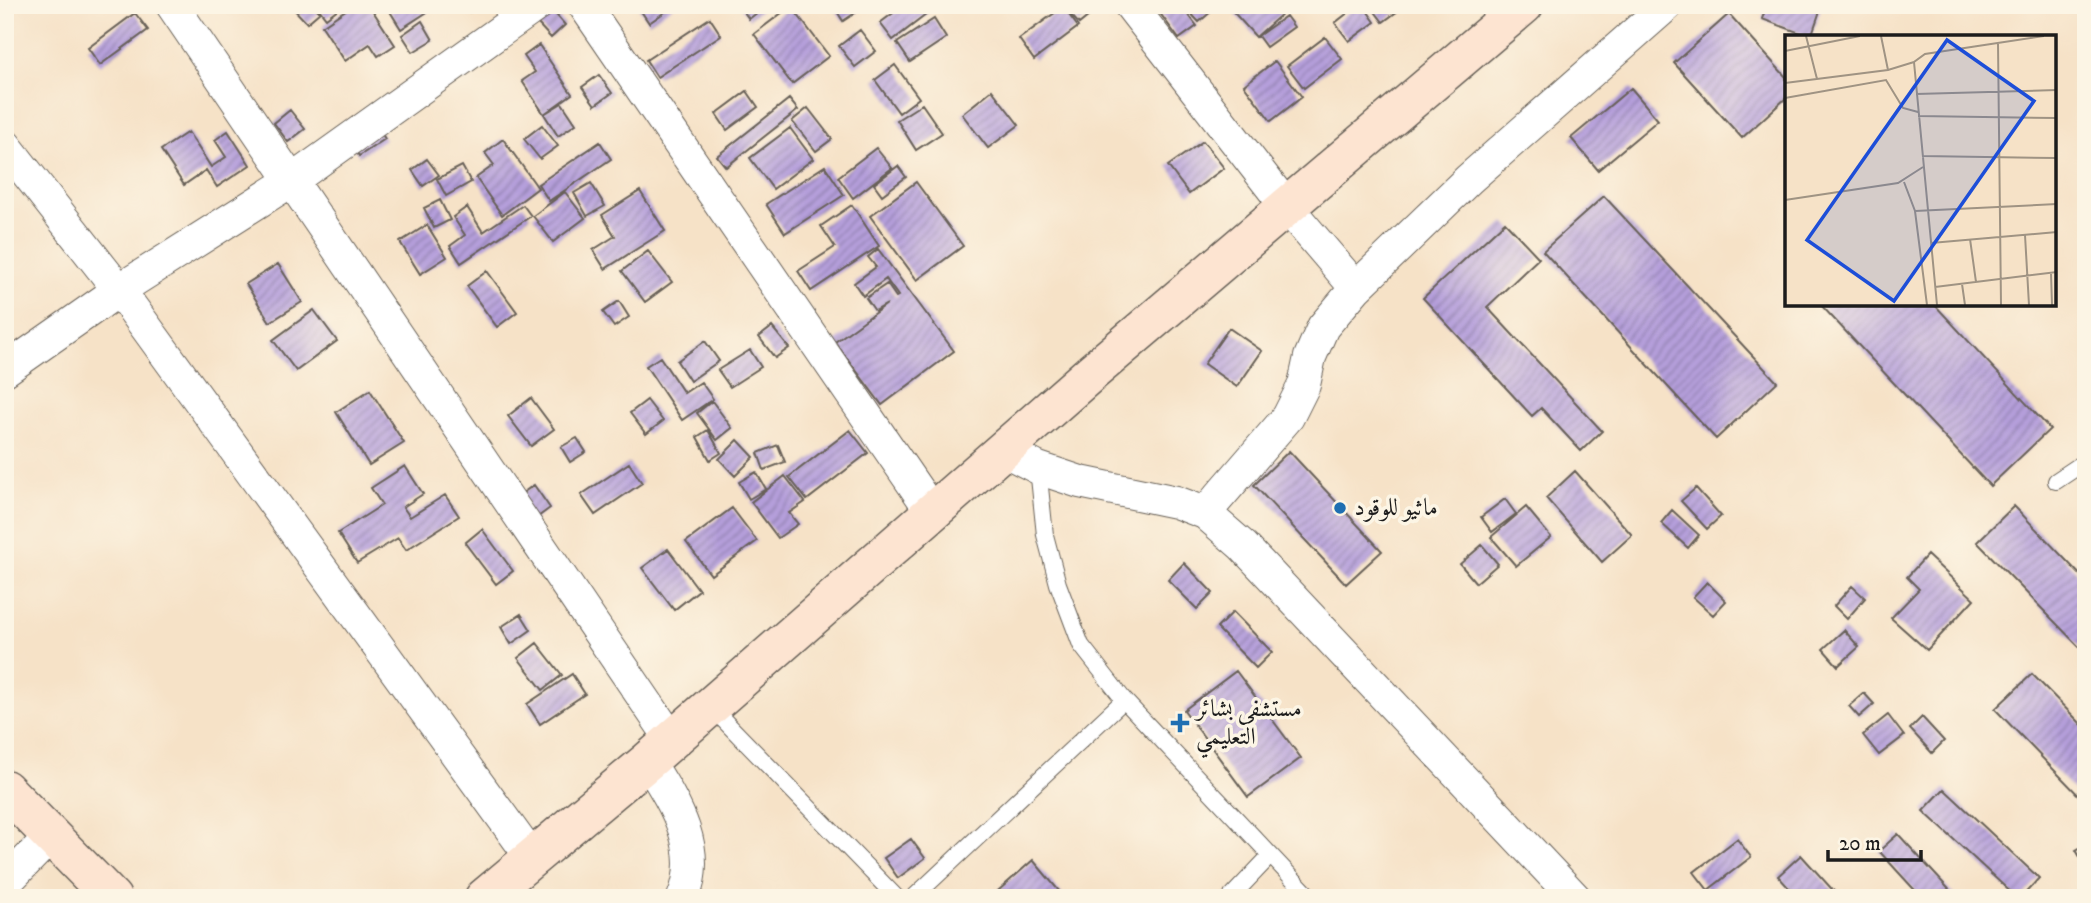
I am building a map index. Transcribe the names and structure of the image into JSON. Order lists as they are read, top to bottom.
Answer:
{
  "places": {
    "other": ["ماثيو للوقود"],
    "health": ["مستشفى بشائر التعليمي"]
  },
  "scale_bar": "20 m"
}
